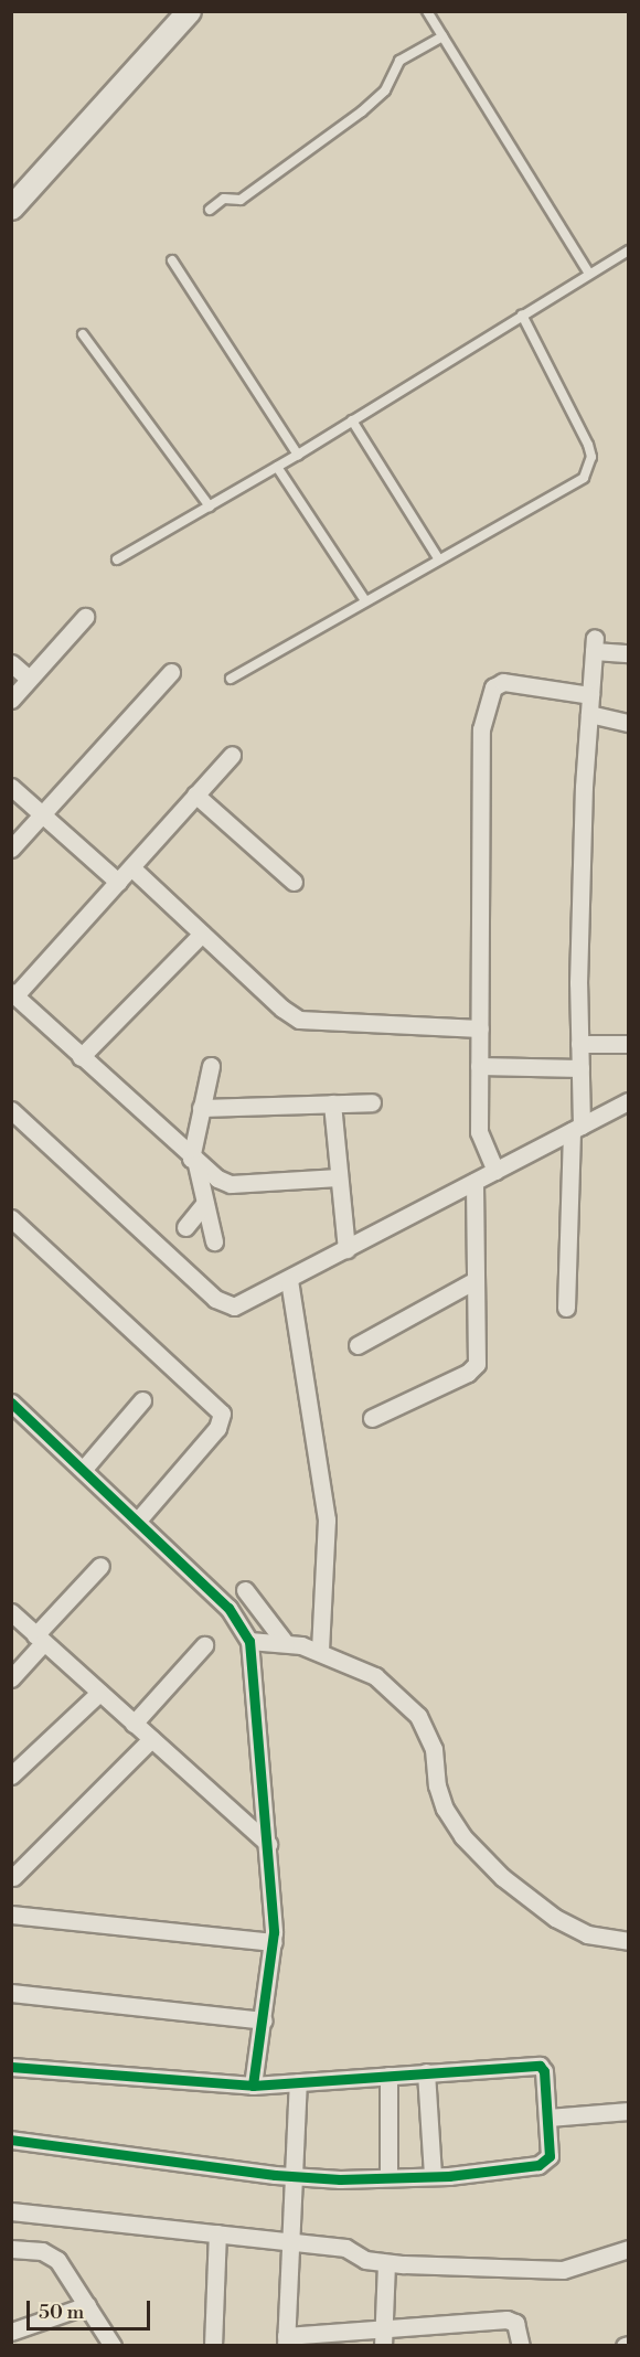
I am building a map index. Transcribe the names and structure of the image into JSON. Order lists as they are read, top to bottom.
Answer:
{
  "scale_bar": "50 m"
}
